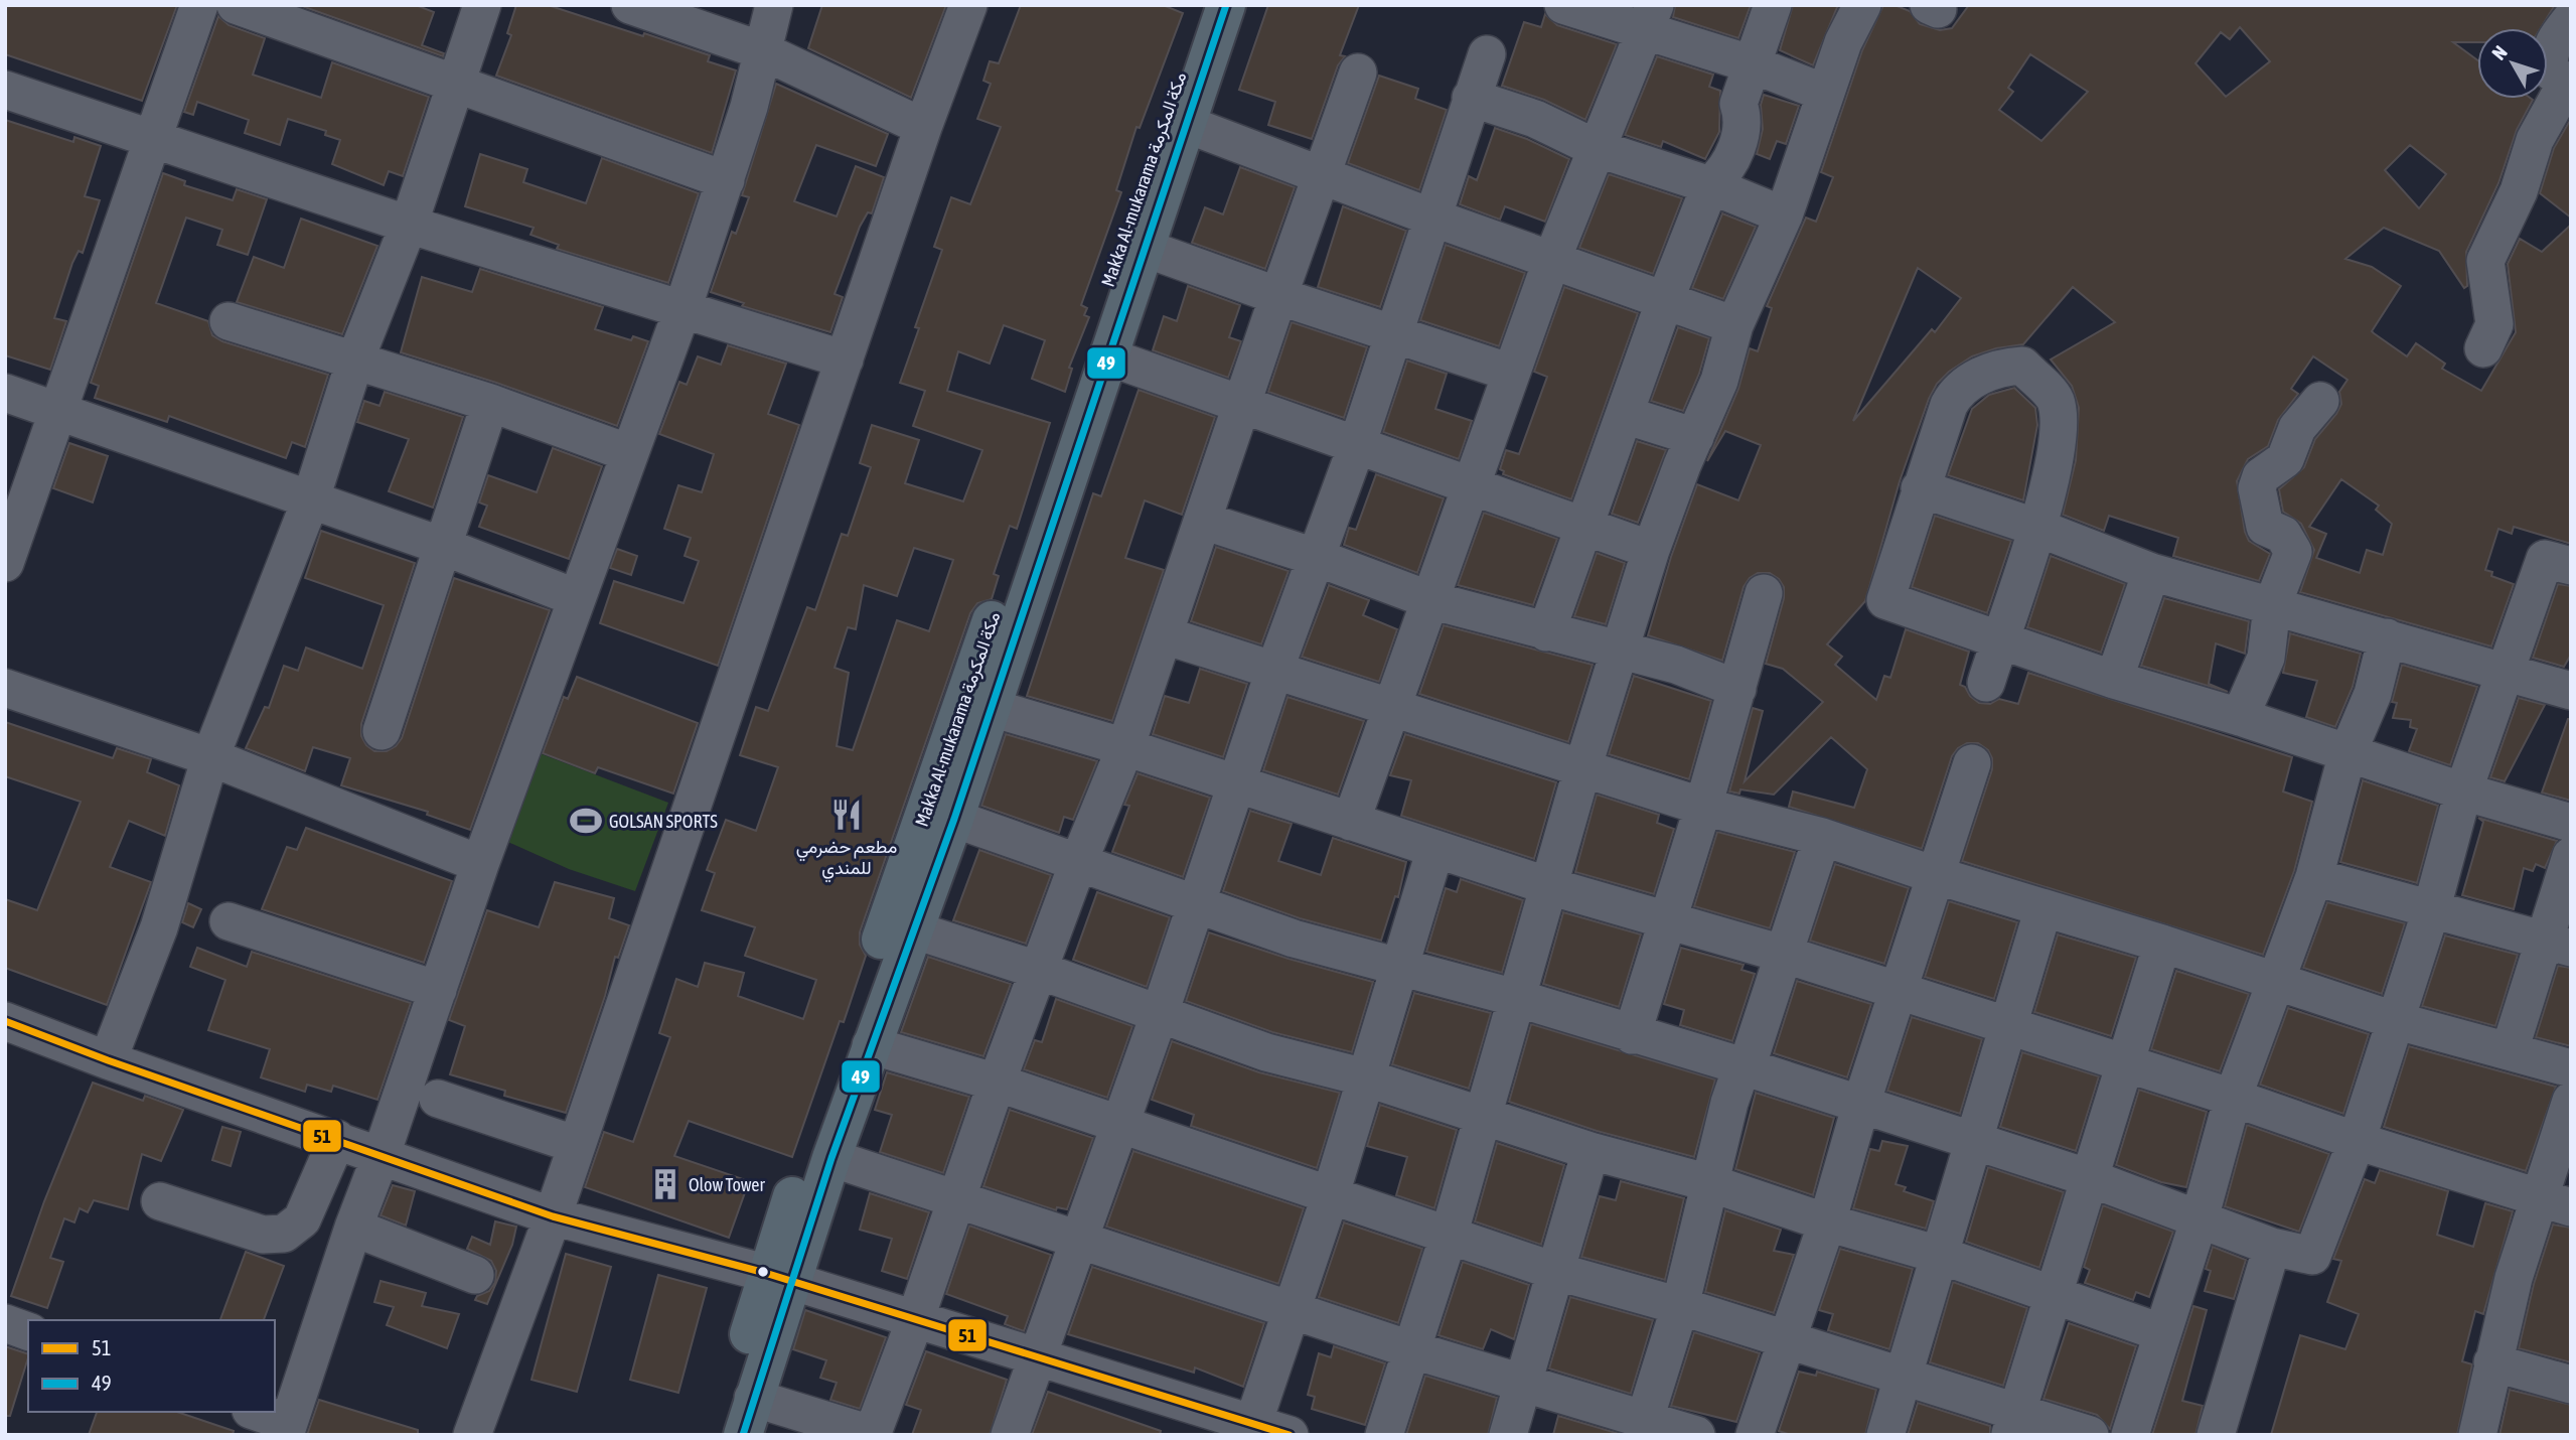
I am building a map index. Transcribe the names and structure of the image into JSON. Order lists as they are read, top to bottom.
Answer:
{
  "streets": {
    "highway": ["Makka Al-mukarama مكة المكرمة"]
  },
  "places": {
    "restaurant": ["مطعم حضرمي للمندي"],
    "sports": ["GOLSAN SPORTS"],
    "building": ["Olow Tower"]
  },
  "lines": ["transit line 49", "transit line 51"],
  "legend": ["51", "49"],
  "north": "top left"
}
